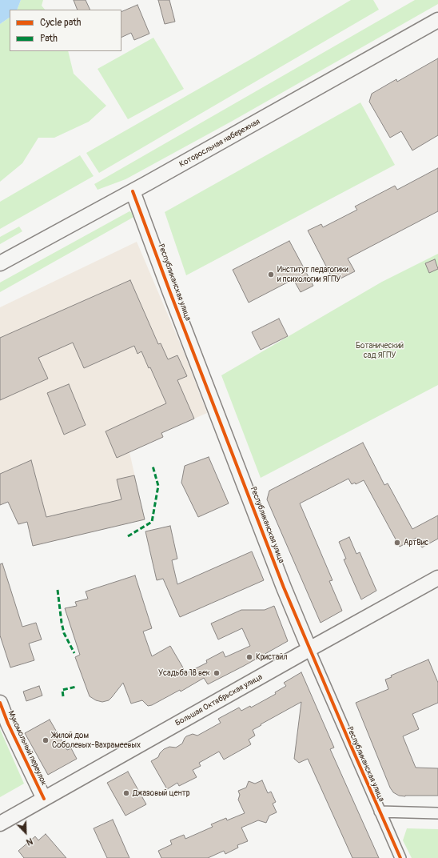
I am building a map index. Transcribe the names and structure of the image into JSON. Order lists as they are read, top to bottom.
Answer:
{
  "streets": {
    "main road": [
      "Которосльная набережная",
      "Республиканская улица",
      "Большая Октябрьская улица",
      "Мукомольный переулок"
    ]
  },
  "crossings": [
    ["Которосльная набережная", "Республиканская улица"],
    ["Республиканская улица", "Большая Октябрьская улица"],
    ["Большая Октябрьская улица", "Мукомольный переулок"]
  ],
  "parks": ["Ботанический сад ЯГПУ"],
  "places": [
    "Институт педагогики и психологии ЯГПУ",
    "АртВис",
    "Кристайл",
    "Усадьба 18 век",
    "Жилой дом Соболевых-Вахрамеевых",
    "Джазовый центр"
  ],
  "legend": ["Cycle path", "Path"],
  "north": "bottom right"
}
